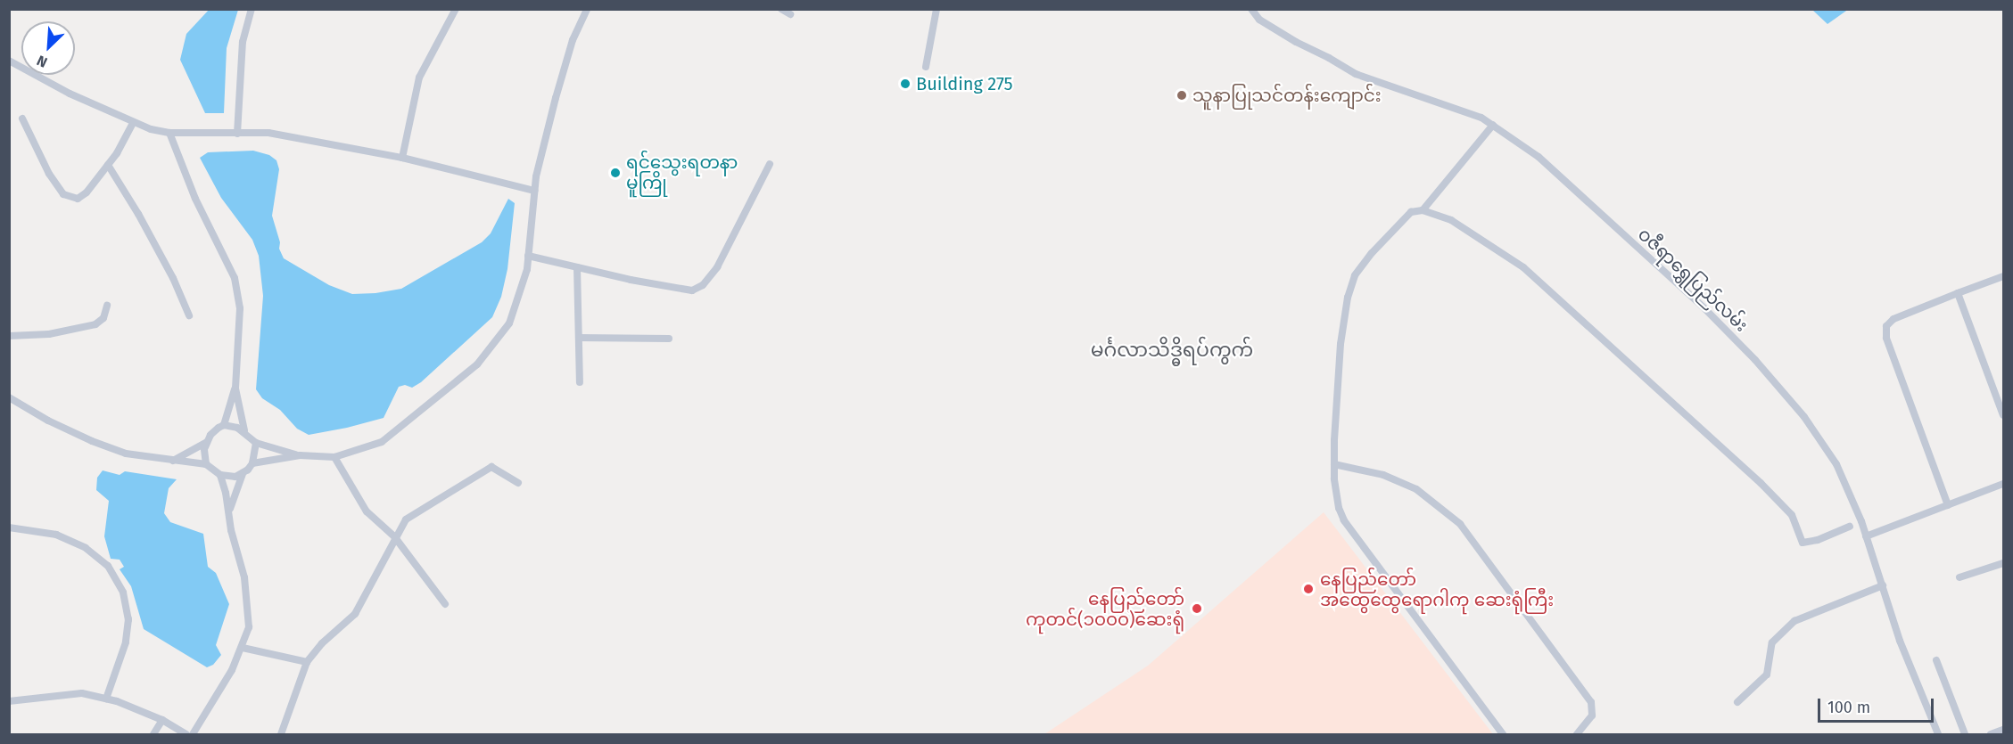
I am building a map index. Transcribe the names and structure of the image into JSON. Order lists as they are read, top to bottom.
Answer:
{
  "streets": {
    "street": ["ဝဇီရာရွှေပြည်လမ်း"]
  },
  "districts": ["မင်္ဂလာသိဒ္ဓိရပ်ကွက်"],
  "places": [
    "Building 275",
    "သူနာပြုသင်တန်းကျောင်း",
    "ရင်သွေးရတနာ မူကြို",
    "နေပြည်တော် အထွေထွေရောဂါကု ဆေးရုံကြီး",
    "နေပြည်တော် ကုတင်(၁၀၀၀)ဆေးရုံ"
  ],
  "scale_bar": "100 m",
  "north": "bottom left"
}
